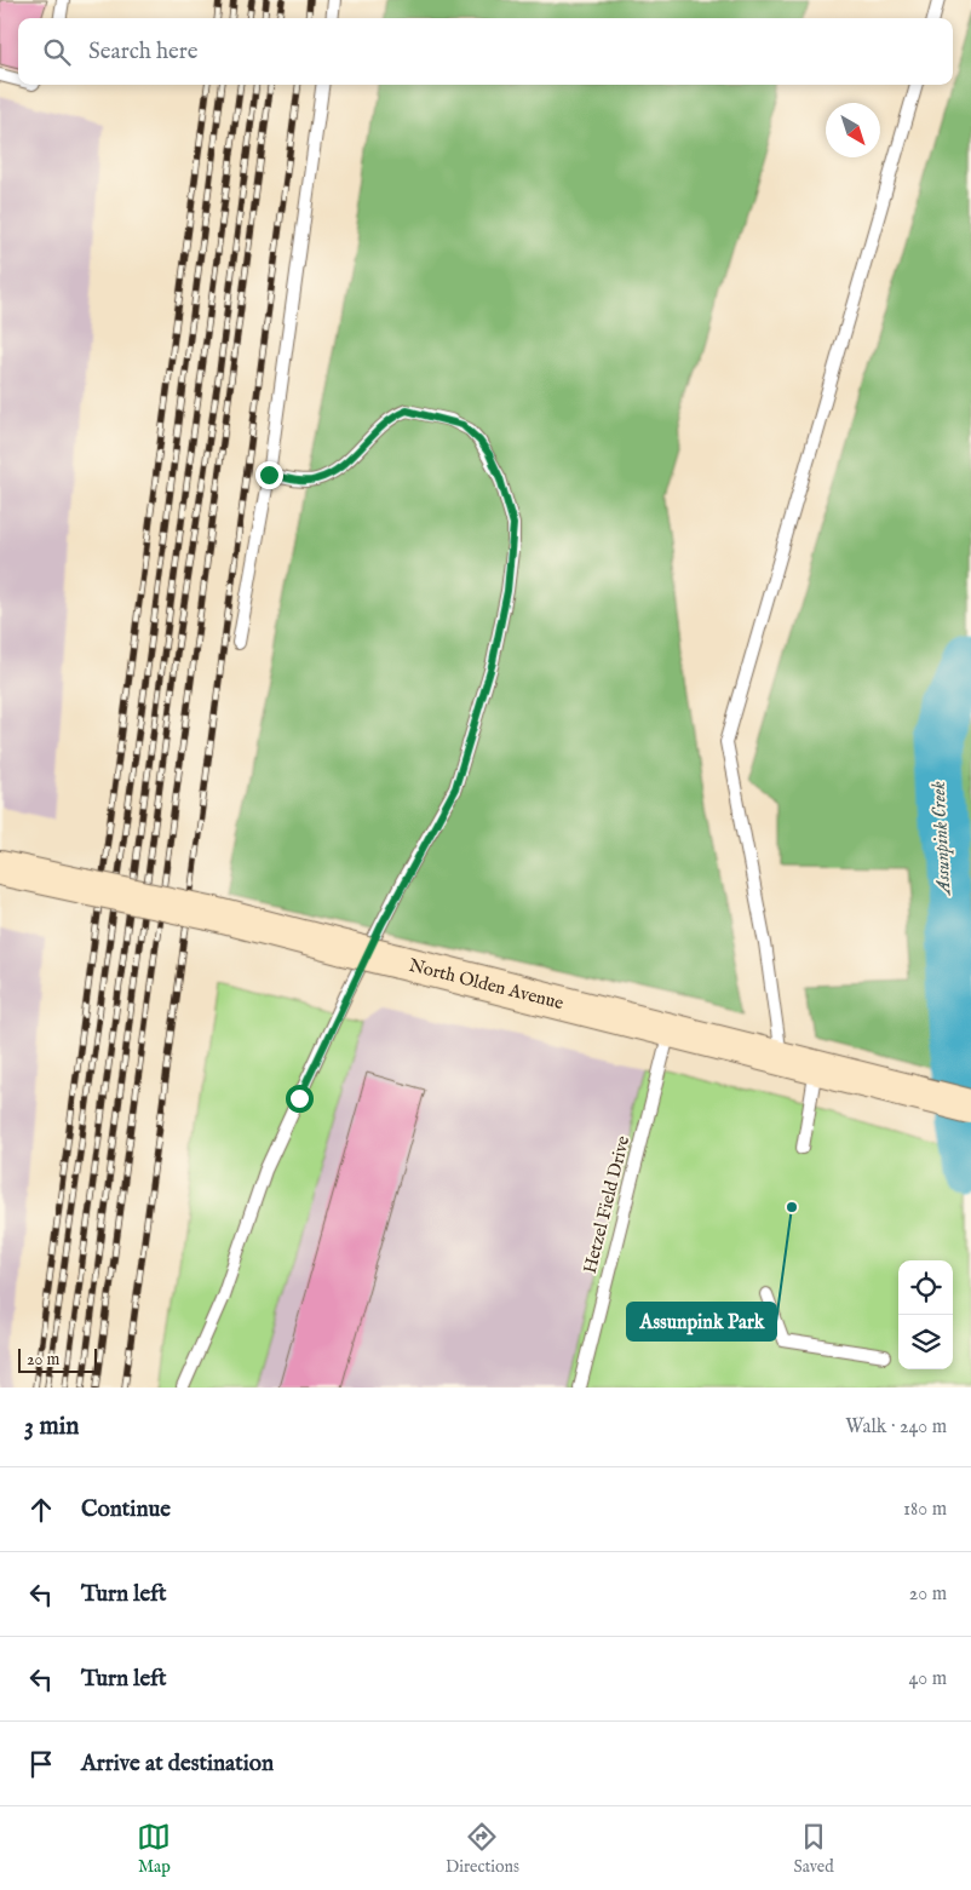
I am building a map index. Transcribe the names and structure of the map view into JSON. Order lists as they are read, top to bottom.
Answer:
{
  "streets": {
    "main road": ["North Olden Avenue"],
    "lane": ["Hetzel Field Drive"]
  },
  "crossings": [
    ["North Olden Avenue", "Hetzel Field Drive"]
  ],
  "water": ["Assunpink Creek"],
  "places": ["Assunpink Park"],
  "scale_bar": "20 m",
  "north": "bottom right",
  "page": {
    "search": "Search here",
    "scale": "20 m",
    "heading": ["3 min", "Walk · 240 m"],
    "list": [
      ["Continue", "180 m"],
      ["Turn left", "20 m"],
      ["Turn left", "40 m"],
      "Arrive at destination"
    ],
    "nav": ["Map", "Directions", "Saved"]
  }
}
